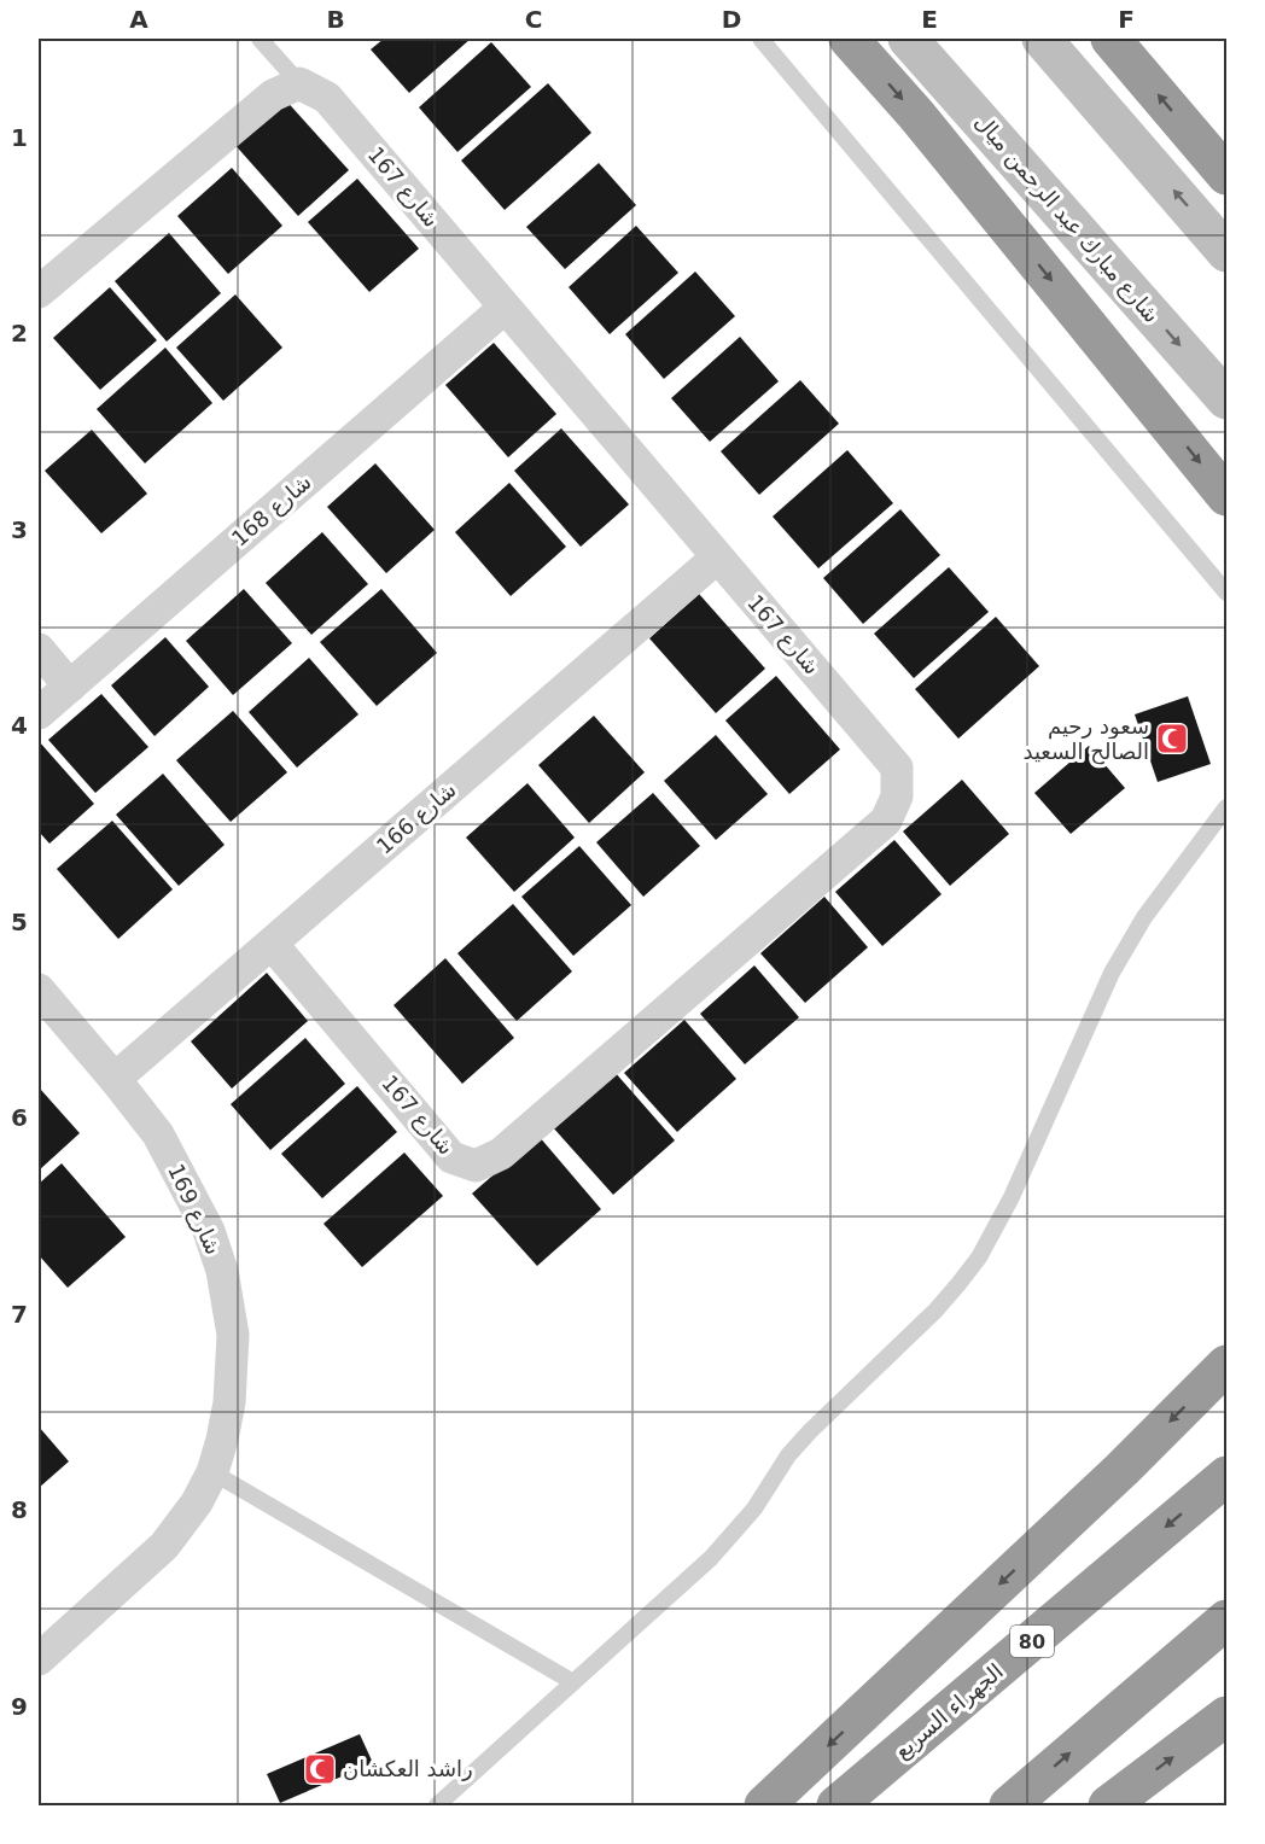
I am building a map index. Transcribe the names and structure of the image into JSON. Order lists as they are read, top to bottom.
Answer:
{
  "streets": {
    "highway": ["80", "الجهراء السريع"],
    "main road": ["شارع مبارك عبد الرحمن ميال"],
    "street": [
      "شارع 167",
      "شارع 168",
      "شارع 166",
      "شارع 169"
    ]
  },
  "crossings": [
    ["شارع 167", "شارع 168"],
    ["شارع 167", "شارع 166"],
    ["شارع 166", "شارع 169"]
  ],
  "places": {
    "mosque": ["سعود رحيم الصالح السعيد", "راشد العكشان"]
  },
  "grid": {
    "columns": [
      "A",
      "B",
      "C",
      "D",
      "E",
      "F"
    ],
    "rows": [
      "1",
      "2",
      "3",
      "4",
      "5",
      "6",
      "7",
      "8",
      "9"
    ]
  }
}
